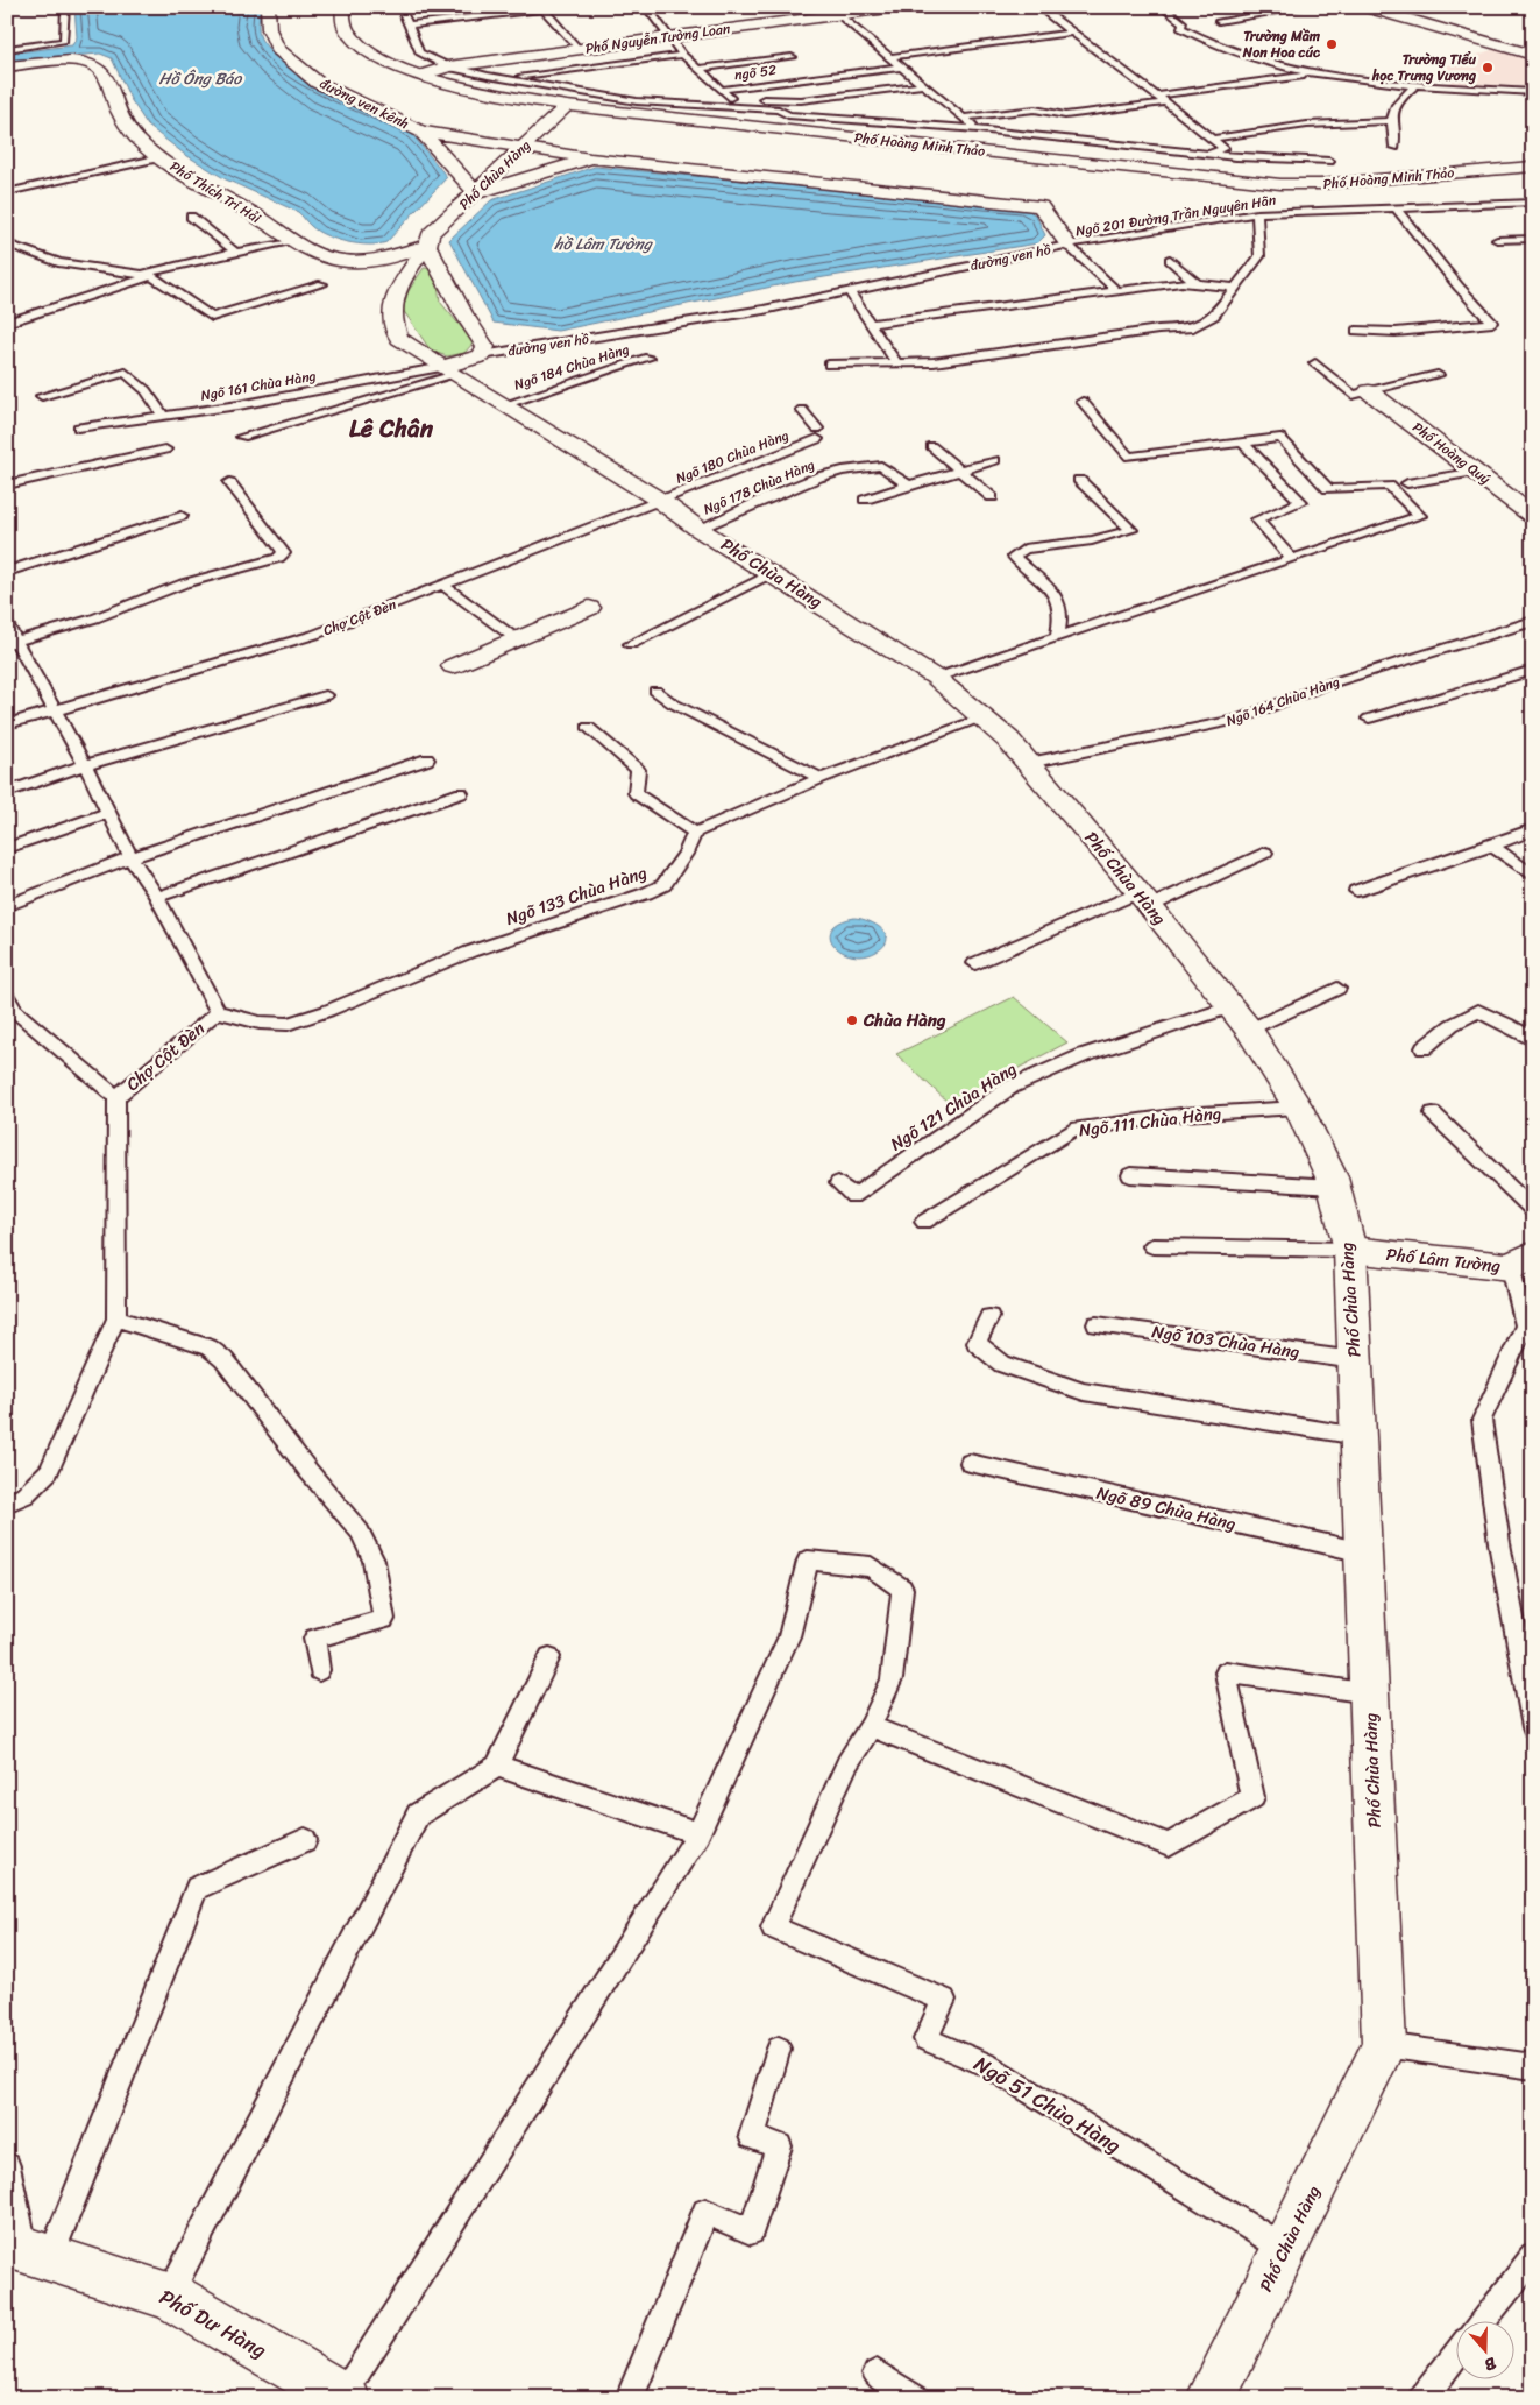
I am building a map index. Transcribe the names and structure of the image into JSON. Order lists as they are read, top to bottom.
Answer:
{
  "streets": {
    "street": [
      "Phố Nguyễn Tường Loan",
      "đường ven kênh",
      "Phố Hoàng Minh Thảo",
      "Phố Chùa Hàng",
      "Phố Thích Trí Hải",
      "đường ven hồ",
      "Phố Hoàng Quý",
      "Phố Lâm Tường",
      "Phố Dư Hàng"
    ],
    "lane": [
      "ngõ 52",
      "Ngõ 201 Đường Trần Nguyên Hãn",
      "Ngõ 184 Chùa Hàng",
      "Ngõ 161 Chùa Hàng",
      "Ngõ 180 Chùa Hàng",
      "Ngõ 178 Chùa Hàng",
      "Chợ Cột Đèn",
      "Ngõ 164 Chùa Hàng",
      "Ngõ 133 Chùa Hàng",
      "Ngõ 121 Chùa Hàng",
      "Ngõ 111 Chùa Hàng",
      "Ngõ 103 Chùa Hàng",
      "Ngõ 89 Chùa Hàng",
      "Ngõ 51 Chùa Hàng"
    ]
  },
  "crossings": [
    ["Phố Nguyễn Tường Loan", "ngõ 52"],
    ["Phố Nguyễn Tường Loan", "Phố Hoàng Minh Thảo"],
    ["đường ven kênh", "Phố Chùa Hàng"],
    ["đường ven kênh", "đường ven hồ"],
    ["Phố Hoàng Minh Thảo", "Phố Chùa Hàng"],
    ["Phố Chùa Hàng", "Phố Thích Trí Hải"],
    ["Phố Chùa Hàng", "đường ven hồ"],
    ["Phố Chùa Hàng", "Ngõ 184 Chùa Hàng"],
    ["Phố Chùa Hàng", "Ngõ 161 Chùa Hàng"],
    ["Phố Chùa Hàng", "Ngõ 180 Chùa Hàng"],
    ["Phố Chùa Hàng", "Ngõ 178 Chùa Hàng"],
    ["Phố Chùa Hàng", "Chợ Cột Đèn"],
    ["Phố Chùa Hàng", "Ngõ 164 Chùa Hàng"],
    ["Phố Chùa Hàng", "Ngõ 121 Chùa Hàng"],
    ["Phố Chùa Hàng", "Ngõ 111 Chùa Hàng"],
    ["Phố Chùa Hàng", "Phố Lâm Tường"],
    ["Phố Chùa Hàng", "Ngõ 103 Chùa Hàng"],
    ["Phố Chùa Hàng", "Ngõ 89 Chùa Hàng"],
    ["Phố Chùa Hàng", "Ngõ 51 Chùa Hàng"],
    ["Ngõ 201 Đường Trần Nguyên Hãn", "đường ven hồ"],
    ["Ngõ 180 Chùa Hàng", "Chợ Cột Đèn"],
    ["Chợ Cột Đèn", "Ngõ 133 Chùa Hàng"]
  ],
  "districts": ["Lê Chân"],
  "water": ["Hồ Ông Báo", "hồ Lâm Tường"],
  "places": ["Trường Mầm Non Hoa cúc", "Trường Tiểu học Trưng Vương", "Chùa Hàng"],
  "north": "bottom"
}
